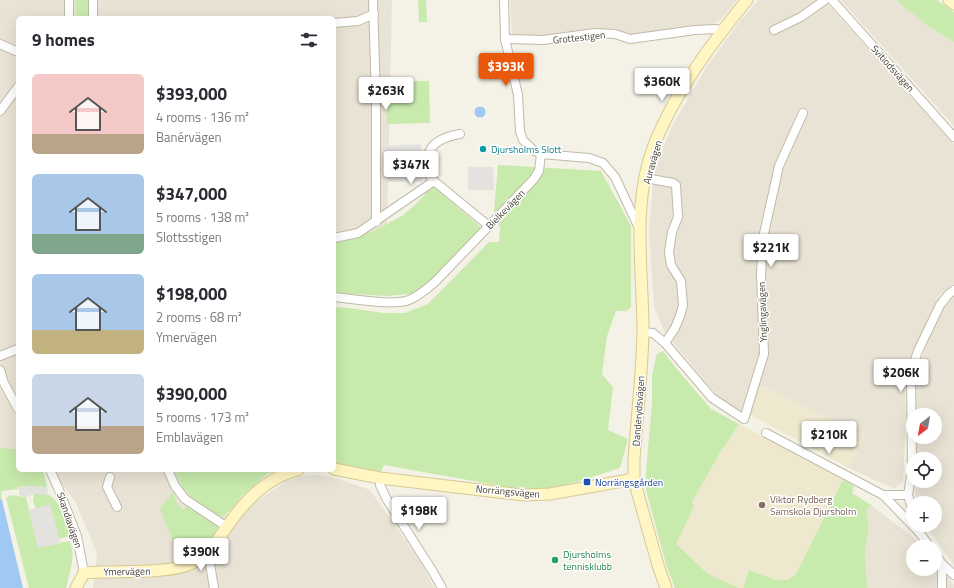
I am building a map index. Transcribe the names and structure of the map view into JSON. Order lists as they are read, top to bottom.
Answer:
{
  "streets": {
    "street": [
      "Grottestigen",
      "Svitiodsvägen",
      "Auravägen",
      "Bielkevägen",
      "Ynglingavägen",
      "Danderydsvägen",
      "Norrängsvägen",
      "Skandiavägen",
      "Ymervägen"
    ]
  },
  "crossings": [
    ["Grottestigen", "Auravägen"],
    ["Auravägen", "Danderydsvägen"],
    ["Danderydsvägen", "Norrängsvägen"],
    ["Skandiavägen", "Ymervägen"]
  ],
  "places": {
    "other": ["Djursholms Slott", "Viktor Rydberg Samskola Djursholm", "Djursholms tennisklubb"],
    "transit": ["Norrängsgården"]
  },
  "north": "bottom left",
  "page": {
    "heading": "9 homes",
    "price": [
      "$393K",
      "$360K",
      "$263K",
      "$347K",
      "$221K",
      "$206K",
      "$210K",
      "$198K",
      "$390K"
    ],
    "list": [
      {
        "name": "$393,000",
        "note": "4 rooms · 136 m² · Banérvägen"
      },
      {
        "name": "$347,000",
        "note": "5 rooms · 138 m² · Slottsstigen"
      },
      {
        "name": "$198,000",
        "note": "2 rooms · 68 m² · Ymervägen"
      },
      {
        "name": "$390,000",
        "note": "5 rooms · 173 m² · Emblavägen"
      }
    ],
    "map_buttons": ["+", "−"]
  }
}
